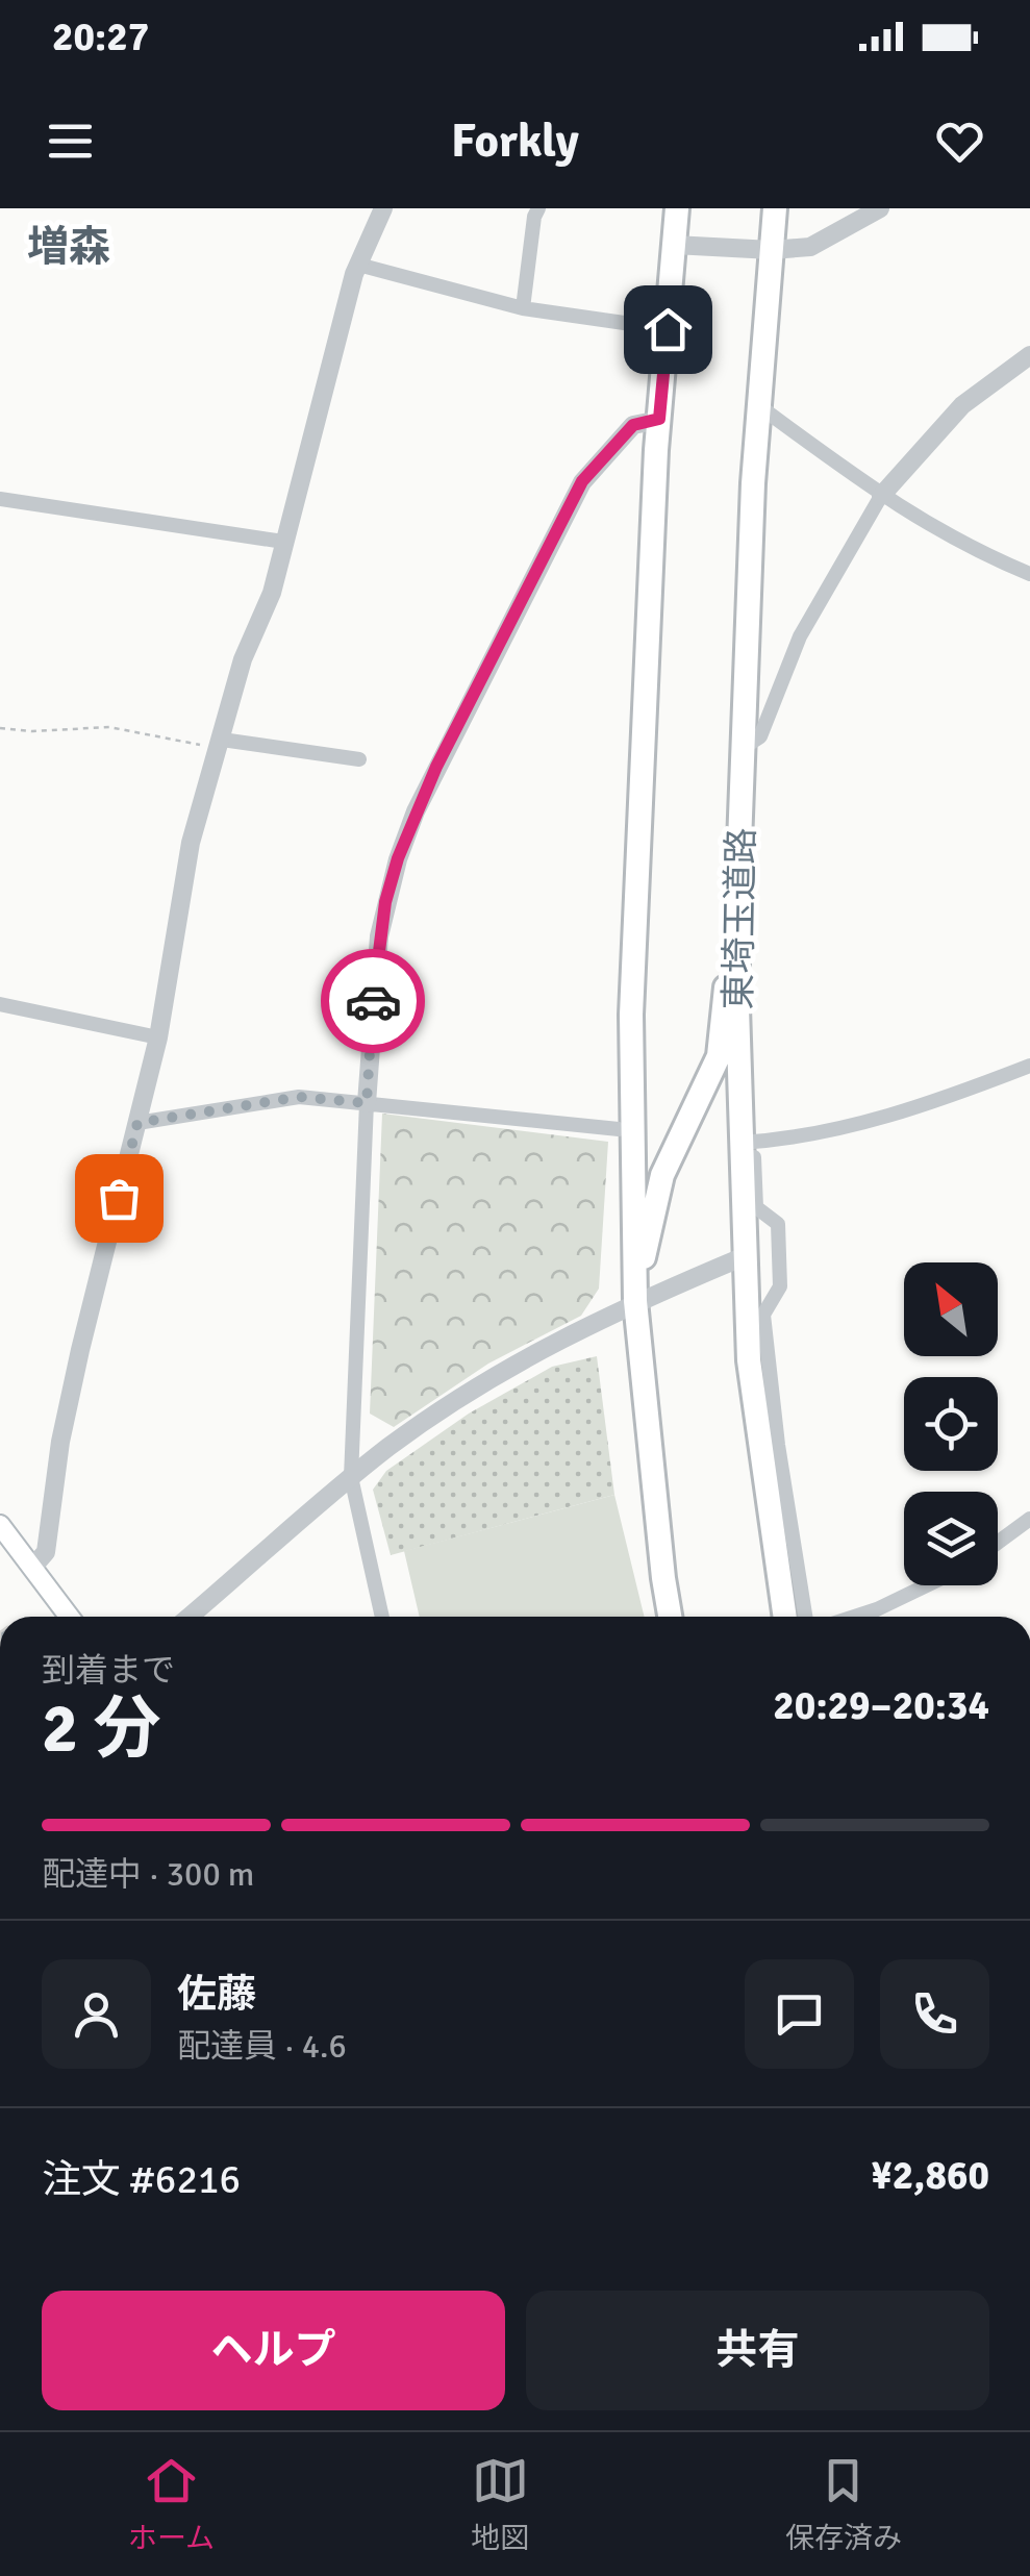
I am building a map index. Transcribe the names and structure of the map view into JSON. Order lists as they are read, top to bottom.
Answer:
{
  "streets": {
    "highway": ["東埼玉道路"]
  },
  "districts": ["増森"],
  "north": "top left",
  "page": {
    "status": "20:27",
    "header": "Forkly",
    "heading": ["2 分", "到着まで", "20:29–20:34"],
    "panel": [
      "佐藤",
      "配達員 · 4.6",
      "注文 #6216",
      "¥2,860"
    ],
    "bar": "配達中 · 300 m",
    "buttons": ["ヘルプ", "共有"],
    "tabs": ["ホーム", "地図", "保存済み"]
  }
}
